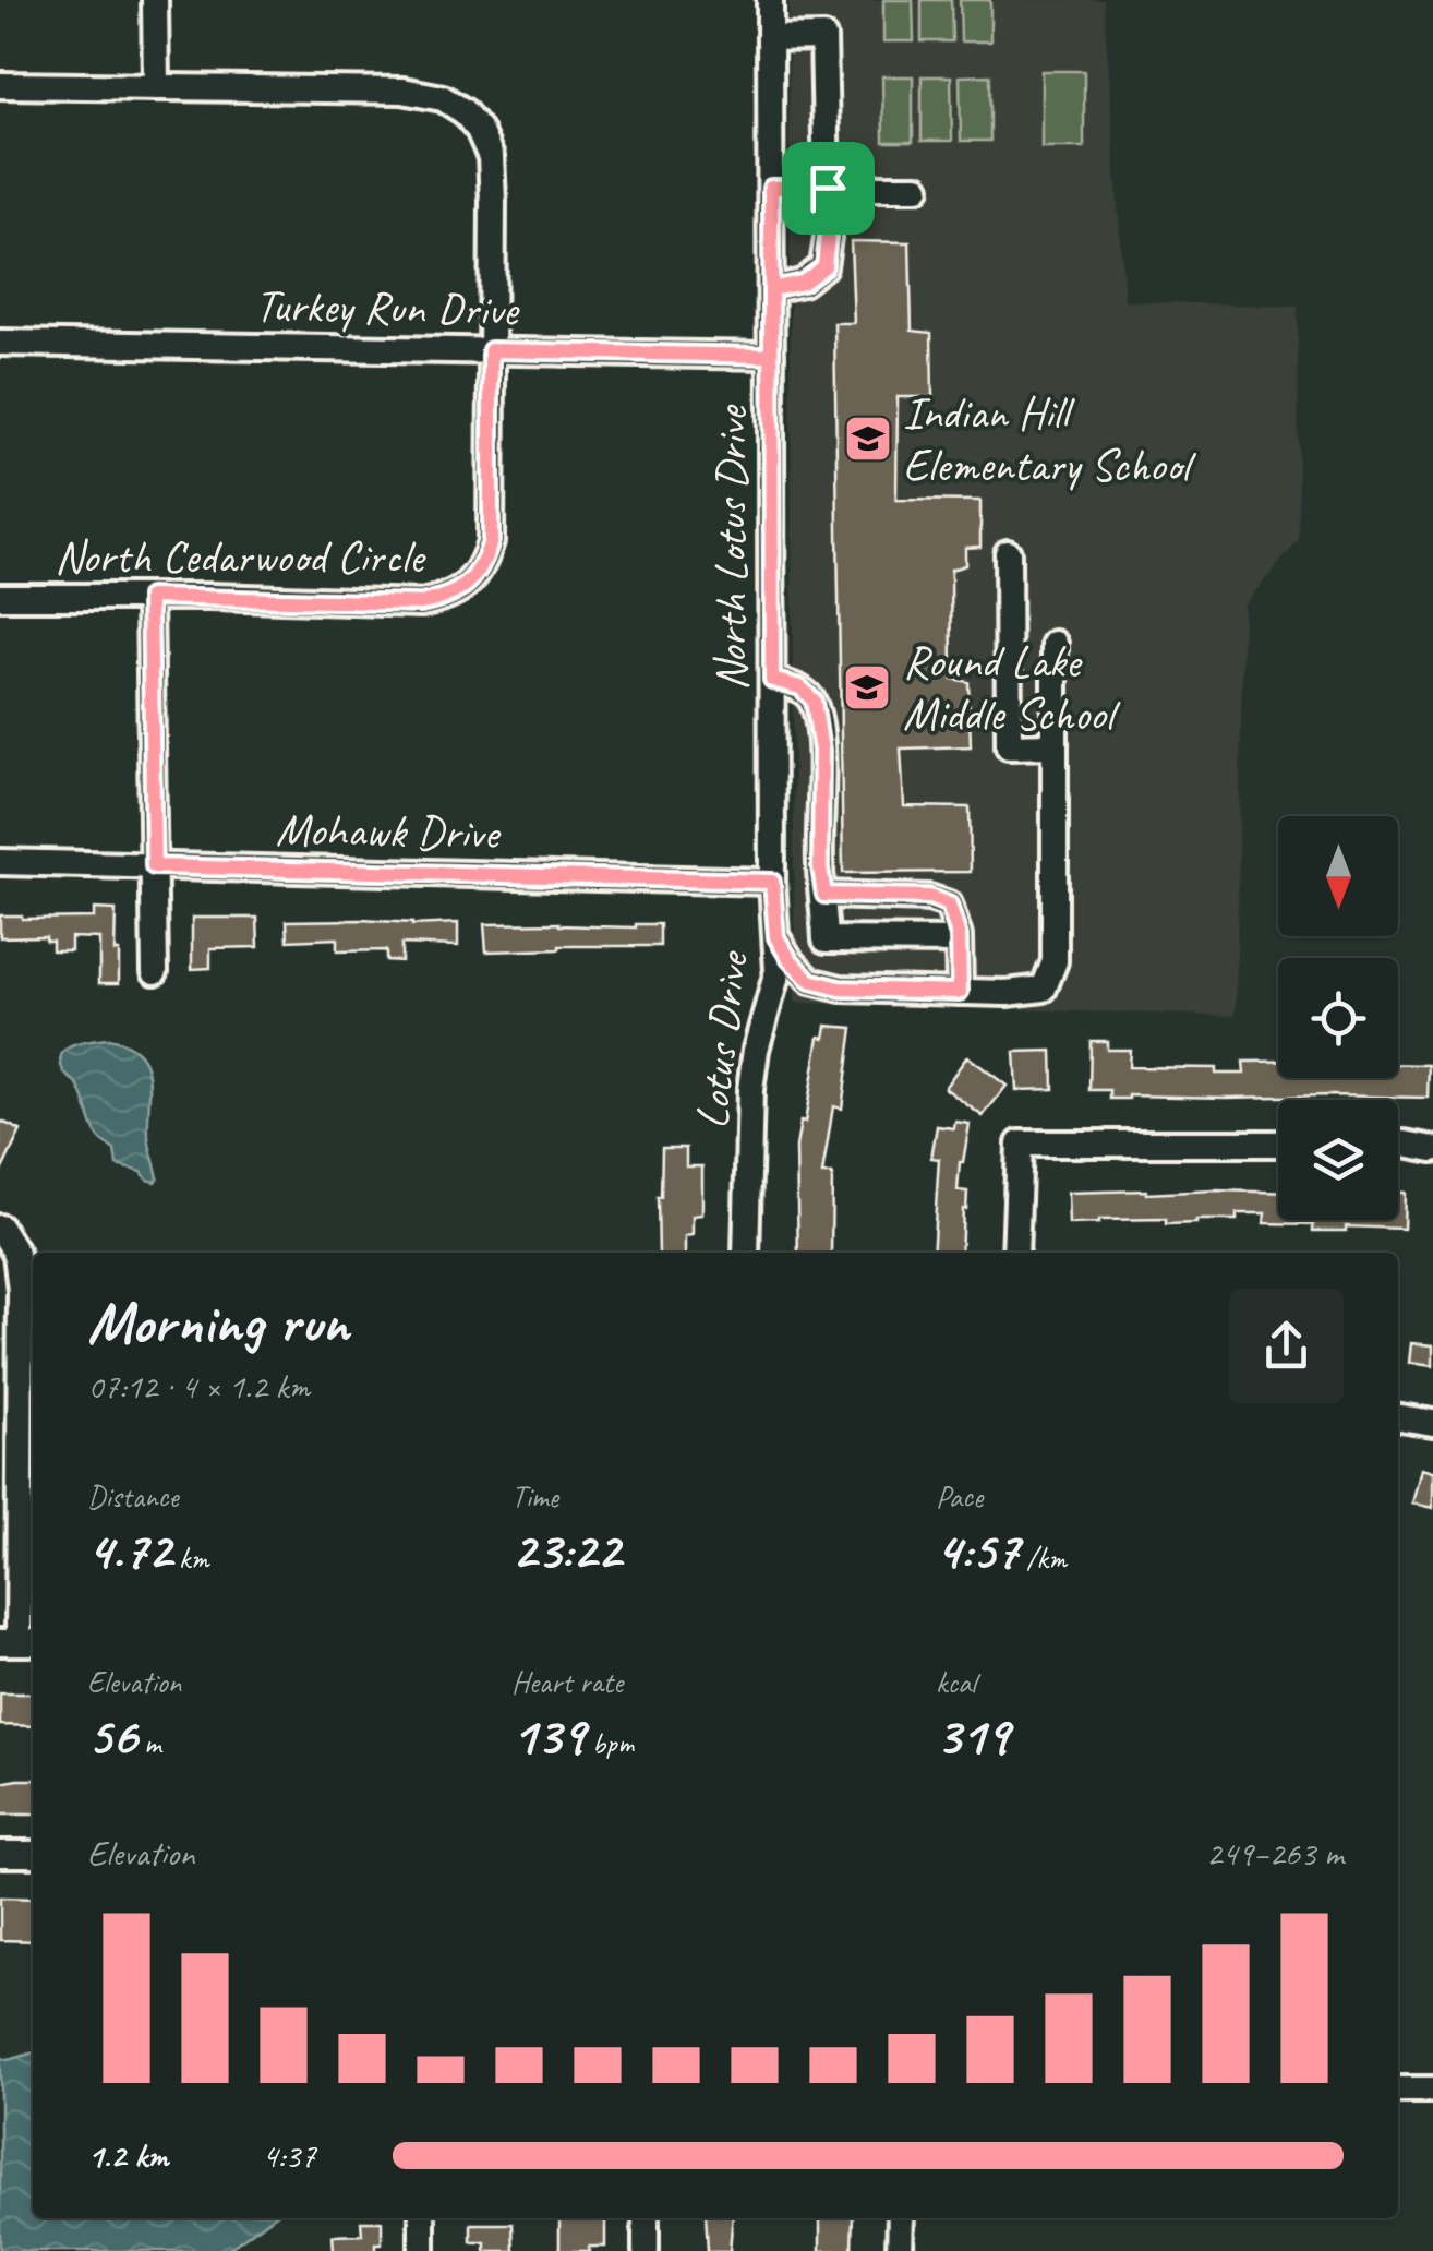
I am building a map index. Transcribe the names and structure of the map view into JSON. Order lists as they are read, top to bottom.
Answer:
{
  "streets": {
    "street": [
      "Turkey Run Drive",
      "North Lotus Drive",
      "North Cedarwood Circle",
      "Mohawk Drive",
      "Lotus Drive"
    ]
  },
  "crossings": [
    ["Turkey Run Drive", "North Lotus Drive"],
    ["Turkey Run Drive", "North Cedarwood Circle"],
    ["North Lotus Drive", "Lotus Drive"],
    ["Mohawk Drive", "Lotus Drive"]
  ],
  "places": {
    "school or university": ["Indian Hill Elementary School", "Round Lake Middle School"]
  },
  "north": "bottom",
  "page": {
    "heading": ["Morning run", "07:12 · 4 × 1.2 km"],
    "stats": [
      ["Distance", "4.72 km"],
      ["Time", "23:22"],
      ["Pace", "4:57 /km"],
      ["Elevation", "56 m"],
      ["Heart rate", "139 bpm"],
      ["kcal", "319"]
    ],
    "chart": ["Elevation", "249–263 m"],
    "list": [
      {
        "name": "1.2 km",
        "note": "4:37"
      }
    ]
  }
}
